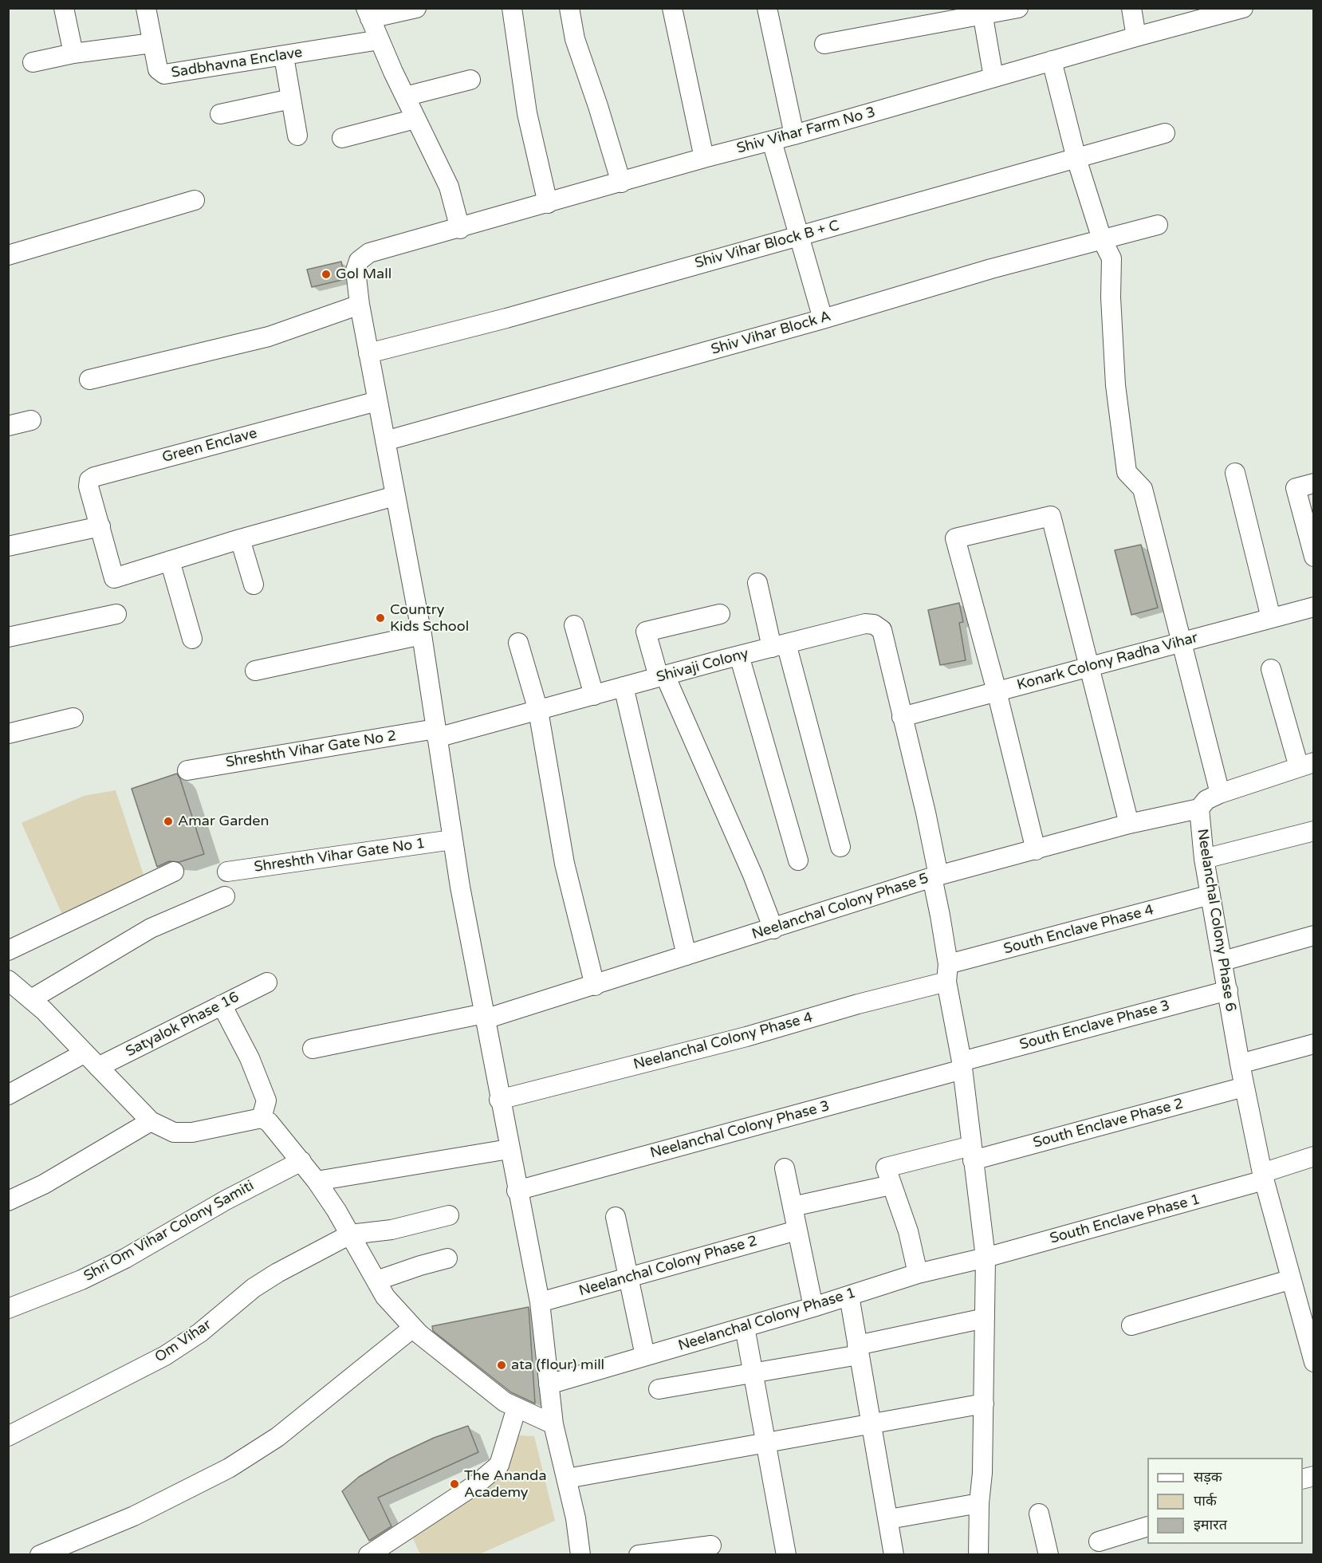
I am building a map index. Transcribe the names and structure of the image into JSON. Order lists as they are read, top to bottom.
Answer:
{
  "streets": {
    "street": [
      "Sadbhavna Enclave",
      "Shiv Vihar Farm No 3",
      "Shiv Vihar Block B + C",
      "Shiv Vihar Block A",
      "Green Enclave",
      "Konark Colony Radha Vihar",
      "Shivaji Colony",
      "Shreshth Vihar Gate No 2",
      "Shreshth Vihar Gate No 1",
      "Neelanchal Colony Phase 5",
      "Neelanchal Colony Phase 6",
      "South Enclave Phase 4",
      "Satyalok Phase 16",
      "South Enclave Phase 3",
      "Neelanchal Colony Phase 4",
      "South Enclave Phase 2",
      "Neelanchal Colony Phase 3",
      "South Enclave Phase 1",
      "Shri Om Vihar Colony Samiti",
      "Neelanchal Colony Phase 2",
      "Neelanchal Colony Phase 1",
      "Om Vihar"
    ]
  },
  "crossings": [
    ["Konark Colony Radha Vihar", "Shivaji Colony"],
    ["Shivaji Colony", "Shreshth Vihar Gate No 2"],
    ["Shivaji Colony", "Neelanchal Colony Phase 5"],
    ["Shivaji Colony", "South Enclave Phase 4"],
    ["Shivaji Colony", "South Enclave Phase 3"],
    ["Shivaji Colony", "Neelanchal Colony Phase 4"],
    ["Shivaji Colony", "South Enclave Phase 2"],
    ["Shivaji Colony", "Neelanchal Colony Phase 3"],
    ["Shivaji Colony", "South Enclave Phase 1"],
    ["Shivaji Colony", "Neelanchal Colony Phase 1"],
    ["Neelanchal Colony Phase 5", "Neelanchal Colony Phase 6"],
    ["Neelanchal Colony Phase 6", "South Enclave Phase 4"],
    ["Neelanchal Colony Phase 6", "South Enclave Phase 3"],
    ["Neelanchal Colony Phase 6", "South Enclave Phase 2"],
    ["Neelanchal Colony Phase 6", "South Enclave Phase 1"],
    ["South Enclave Phase 4", "Neelanchal Colony Phase 4"],
    ["South Enclave Phase 3", "Neelanchal Colony Phase 3"],
    ["South Enclave Phase 1", "Neelanchal Colony Phase 1"]
  ],
  "places": [
    "Gol Mall",
    "Country Kids School",
    "Amar Garden",
    "ata (flour) mill",
    "The Ananda Academy"
  ],
  "legend": ["सड़क", "पार्क", "इमारत"]
}
